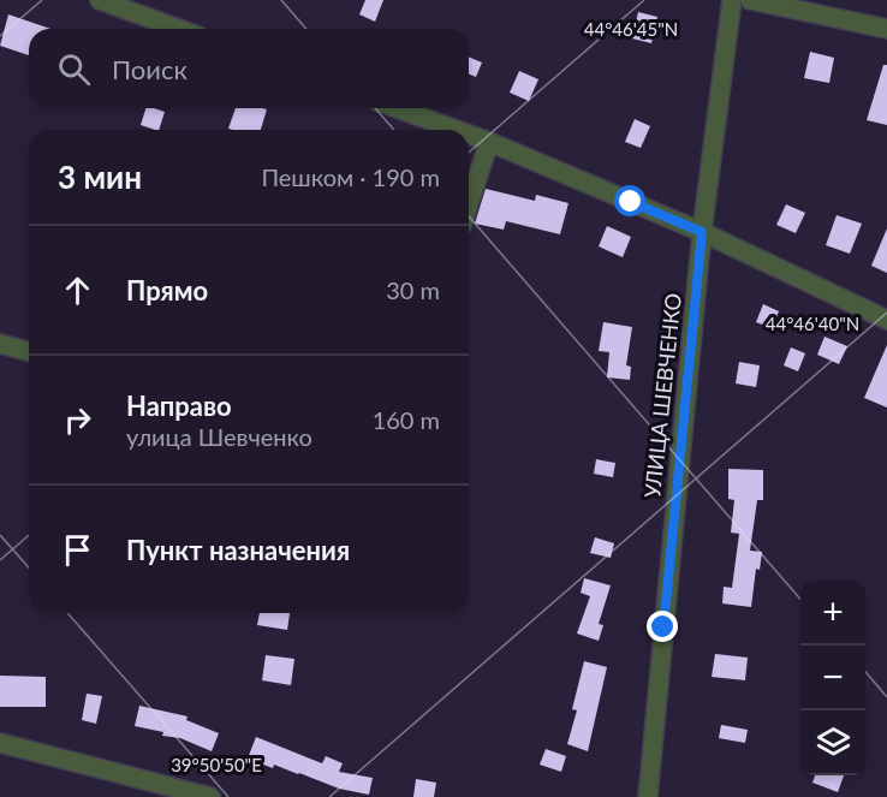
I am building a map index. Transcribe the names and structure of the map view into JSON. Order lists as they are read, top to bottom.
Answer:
{
  "streets": {
    "street": ["УЛИЦА ШЕВЧЕНКО"]
  },
  "page": {
    "search": "Поиск",
    "heading": ["3 мин", "Пешком · 190 m"],
    "list": [
      ["Прямо", "30 m"],
      ["Направо", "улица Шевченко", "160 m"],
      "Пункт назначения"
    ],
    "map_buttons": ["+", "−"]
  },
  "coordinates": ["44°46'45\"N", "44°46'40\"N", "39°50'50\"E"]
}
